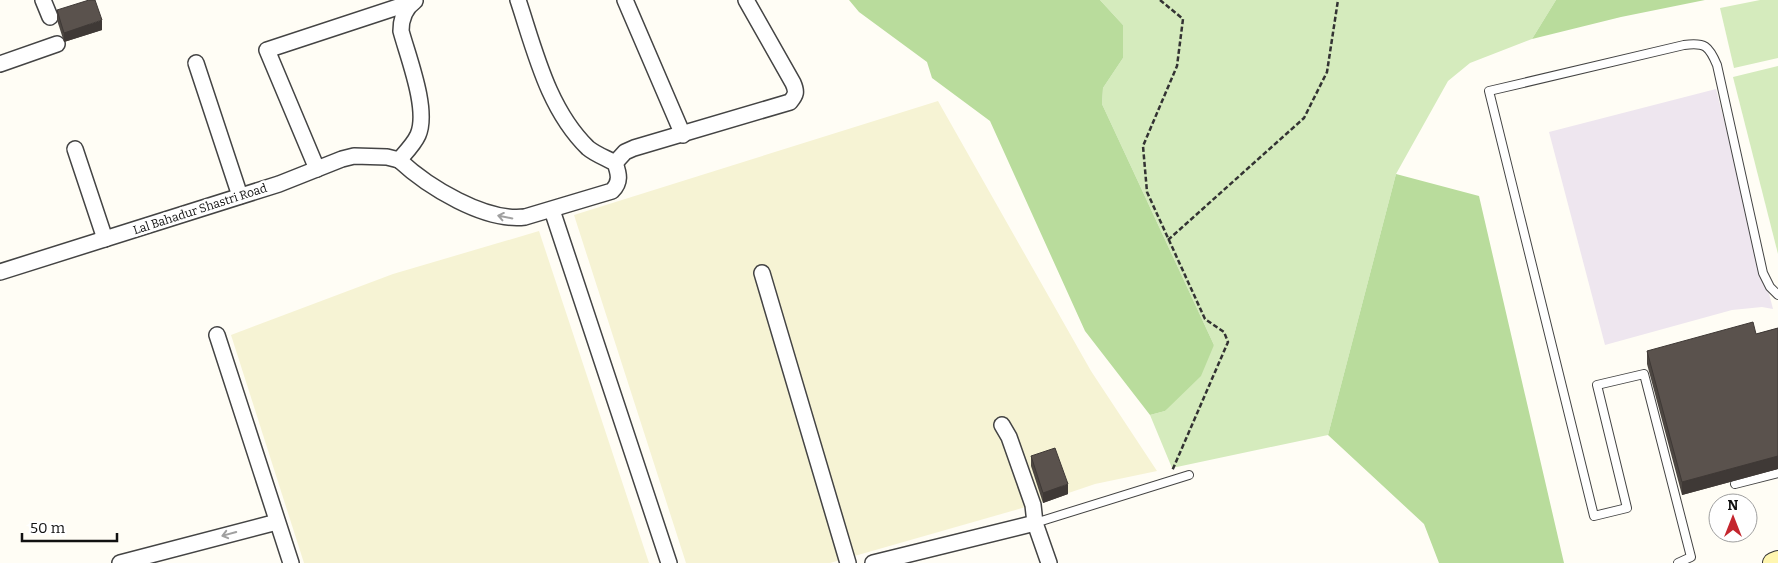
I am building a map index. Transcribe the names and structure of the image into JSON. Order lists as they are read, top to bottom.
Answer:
{
  "streets": {
    "street": ["Lal Bahadur Shastri Road"]
  },
  "scale_bar": "50 m",
  "north": "top"
}
